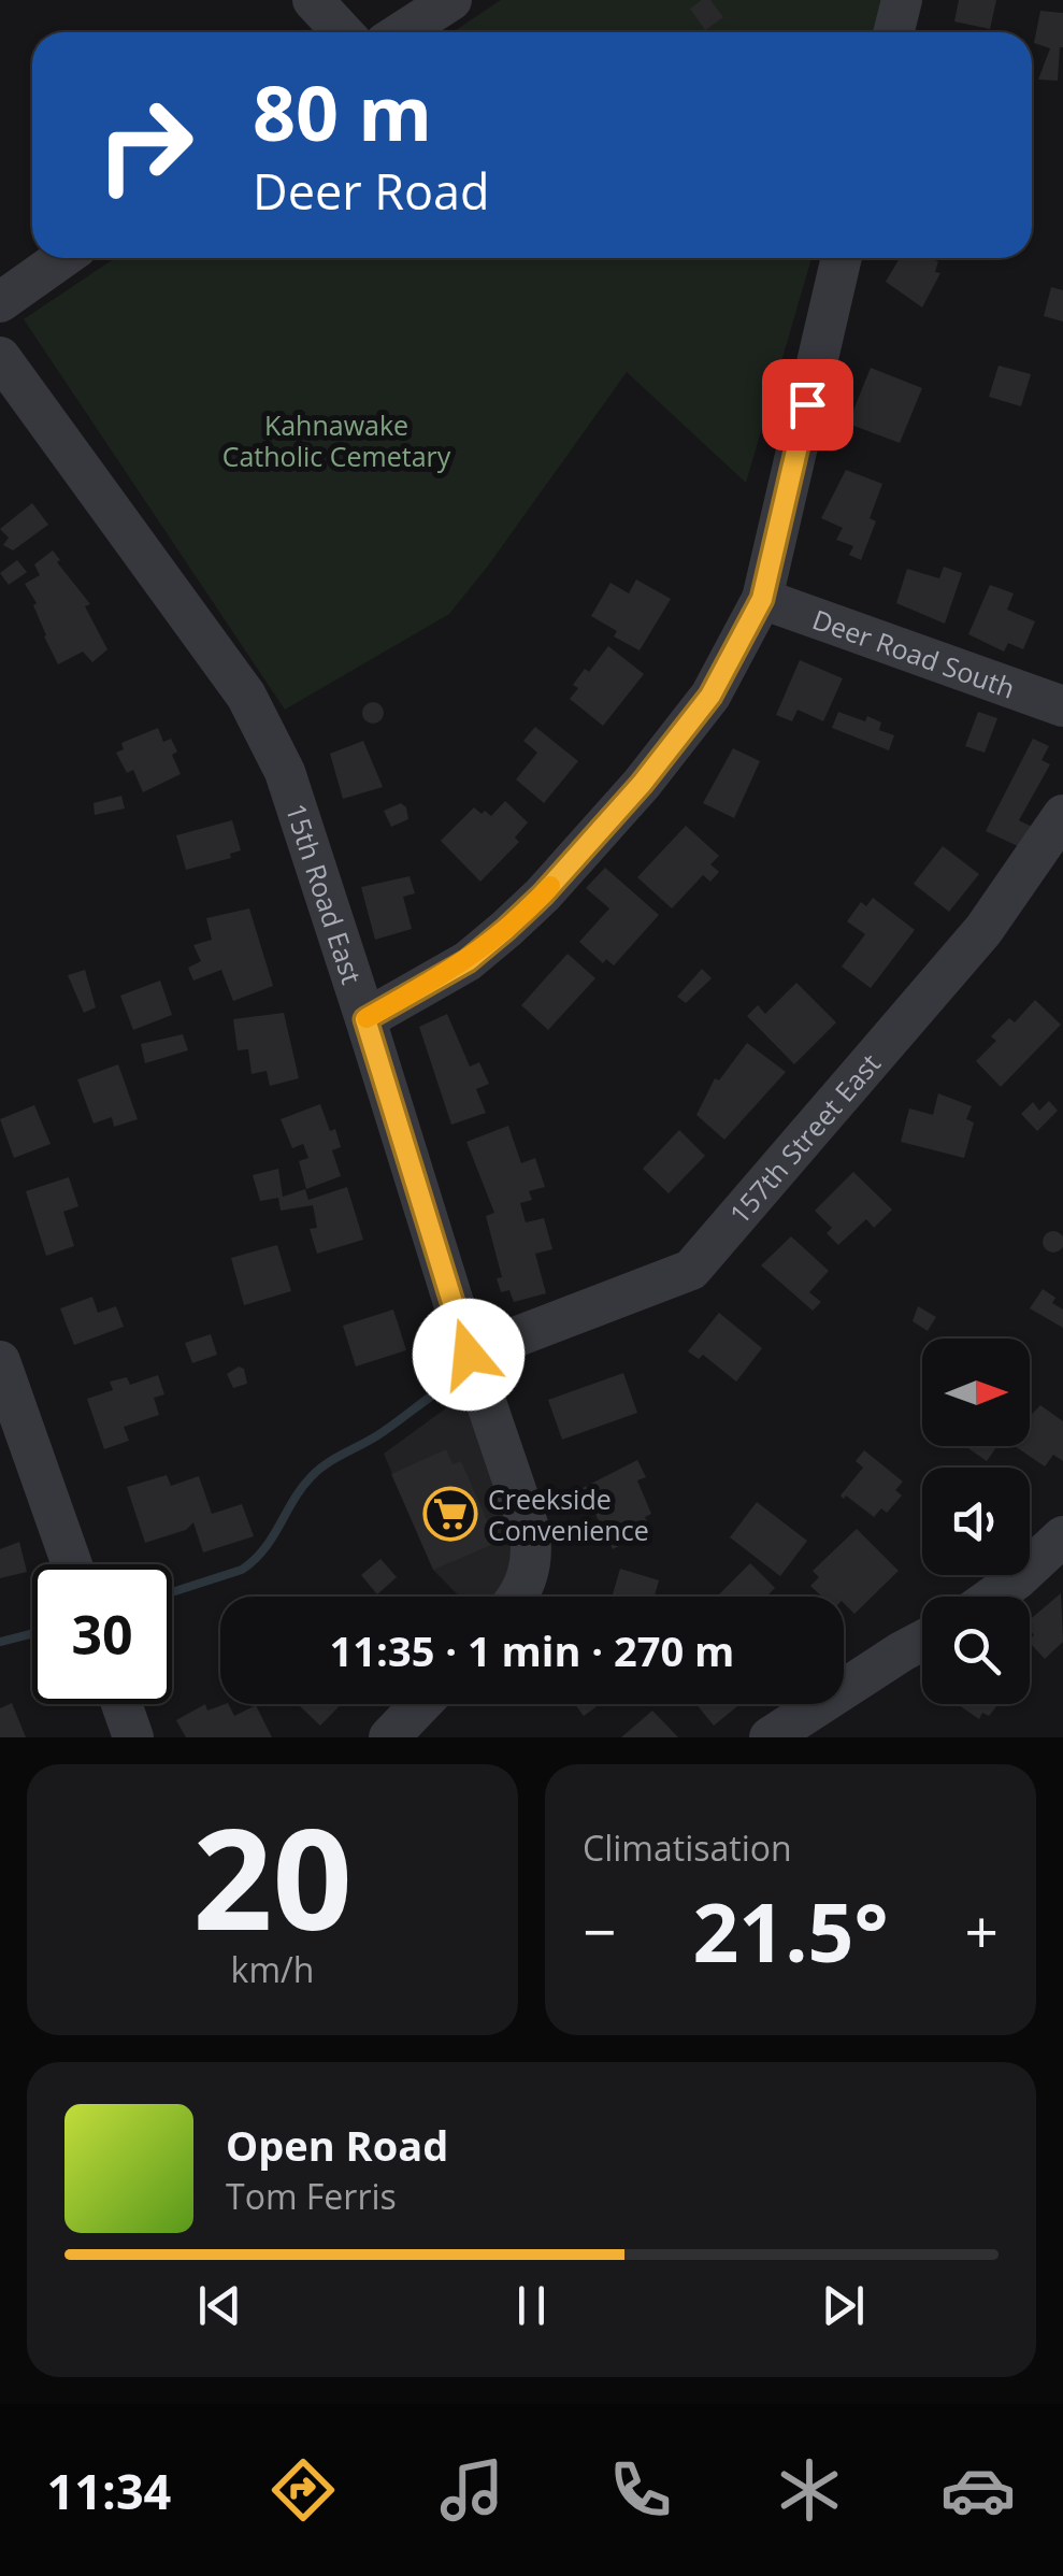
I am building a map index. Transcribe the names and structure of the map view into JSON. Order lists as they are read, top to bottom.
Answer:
{
  "streets": {
    "street": ["Deer Road South", "15th Road East", "157th Street East"]
  },
  "crossings": [
    ["15th Road East", "157th Street East"]
  ],
  "parks": ["Kahnawake Catholic Cemetary"],
  "places": {
    "supermarket": ["Creekside Convenience"]
  },
  "north": "right",
  "page": {
    "turn": ["80 m", "Deer Road"],
    "limit": "30",
    "trip": "11:35 · 1 min · 270 m",
    "tile": [
      ["20", "km/h"],
      "Climatisation"
    ],
    "heat": ["−", "21.5°", "+"],
    "song": ["Open Road", "Tom Ferris"],
    "tabs": "11:34"
  }
}
